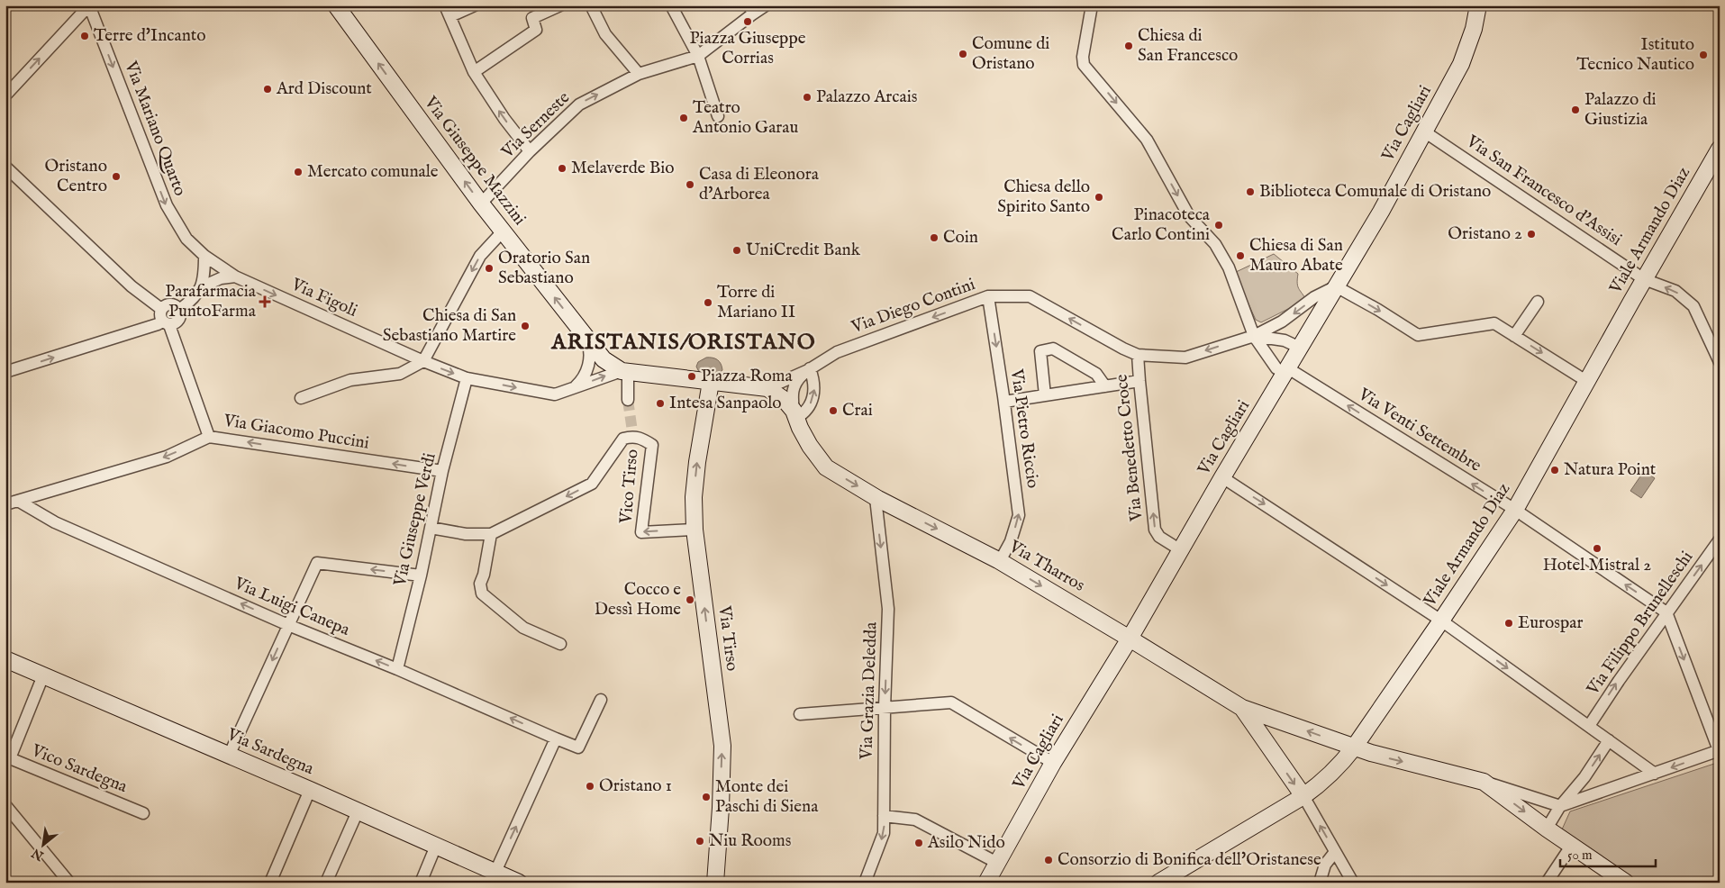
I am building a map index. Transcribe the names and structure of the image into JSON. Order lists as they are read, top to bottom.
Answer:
{
  "streets": {
    "street": [
      "Via Cagliari",
      "Via Serneste",
      "Via Mariano Quarto",
      "Via Giuseppe Mazzini",
      "Via San Francesco d'Assisi",
      "Viale Armando Diaz",
      "Via Figoli",
      "Via Diego Contini",
      "Via Pietro Riccio",
      "Via Venti Settembre",
      "Via Giacomo Puccini",
      "Via Benedetto Croce",
      "Vico Tirso",
      "Via Giuseppe Verdi",
      "Via Tharros",
      "Via Luigi Canepa",
      "Via Filippo Brunelleschi",
      "Via Tirso",
      "Via Grazia Deledda",
      "Via Sardegna",
      "Vico Sardegna"
    ]
  },
  "crossings": [
    ["Via Cagliari", "Via San Francesco d'Assisi"],
    ["Via Cagliari", "Via Diego Contini"],
    ["Via Cagliari", "Via Venti Settembre"],
    ["Via Cagliari", "Via Benedetto Croce"],
    ["Via Cagliari", "Via Tharros"],
    ["Via Serneste", "Via Giuseppe Mazzini"],
    ["Via Mariano Quarto", "Via Figoli"],
    ["Via San Francesco d'Assisi", "Viale Armando Diaz"],
    ["Viale Armando Diaz", "Via Venti Settembre"],
    ["Viale Armando Diaz", "Via Tharros"],
    ["Via Figoli", "Via Giuseppe Verdi"],
    ["Via Diego Contini", "Via Pietro Riccio"],
    ["Via Diego Contini", "Via Venti Settembre"],
    ["Via Diego Contini", "Via Benedetto Croce"],
    ["Via Pietro Riccio", "Via Tharros"],
    ["Via Venti Settembre", "Via Filippo Brunelleschi"],
    ["Via Giacomo Puccini", "Via Giuseppe Verdi"],
    ["Vico Tirso", "Via Tirso"],
    ["Via Giuseppe Verdi", "Via Luigi Canepa"],
    ["Via Tharros", "Via Grazia Deledda"],
    ["Via Sardegna", "Vico Sardegna"]
  ],
  "one_way": [
    "Via Figoli",
    "Via Diego Contini",
    "Via Giacomo Puccini",
    "Via Benedetto Croce",
    "Via Luigi Canepa",
    "Via Filippo Brunelleschi",
    "Via Tirso",
    "Via Grazia Deledda"
  ],
  "districts": ["ARISTANIS/ORISTANO"],
  "places": {
    "other": [
      "Piazza Giuseppe Corrias",
      "Terre d'Incanto",
      "Chiesa di San Francesco",
      "Comune di Oristano",
      "Istituto Tecnico Nautico",
      "Ard Discount",
      "Palazzo Arcais",
      "Palazzo di Giustizia",
      "Teatro Antonio Garau",
      "Melaverde Bio",
      "Mercato comunale",
      "Oristano Centro",
      "Casa di Eleonora d'Arborea",
      "Biblioteca Comunale di Oristano",
      "Chiesa dello Spirito Santo",
      "Pinacoteca Carlo Contini",
      "Oristano 2",
      "Coin",
      "UniCredit Bank",
      "Chiesa di San Mauro Abate",
      "Oratorio San Sebastiano",
      "Torre di Mariano II",
      "Chiesa di San Sebastiano Martire",
      "Piazza Roma",
      "Intesa Sanpaolo",
      "Crai",
      "Natura Point",
      "Hotel Mistral 2",
      "Cocco e Dessì Home",
      "Eurospar",
      "Oristano 1",
      "Monte dei Paschi di Siena",
      "Niu Rooms",
      "Asilo Nido",
      "Consorzio di Bonifica dell'Oristanese"
    ],
    "health": ["Parafarmacia PuntoFarma"]
  },
  "scale_bar": "50 m",
  "north": "bottom left"
}
